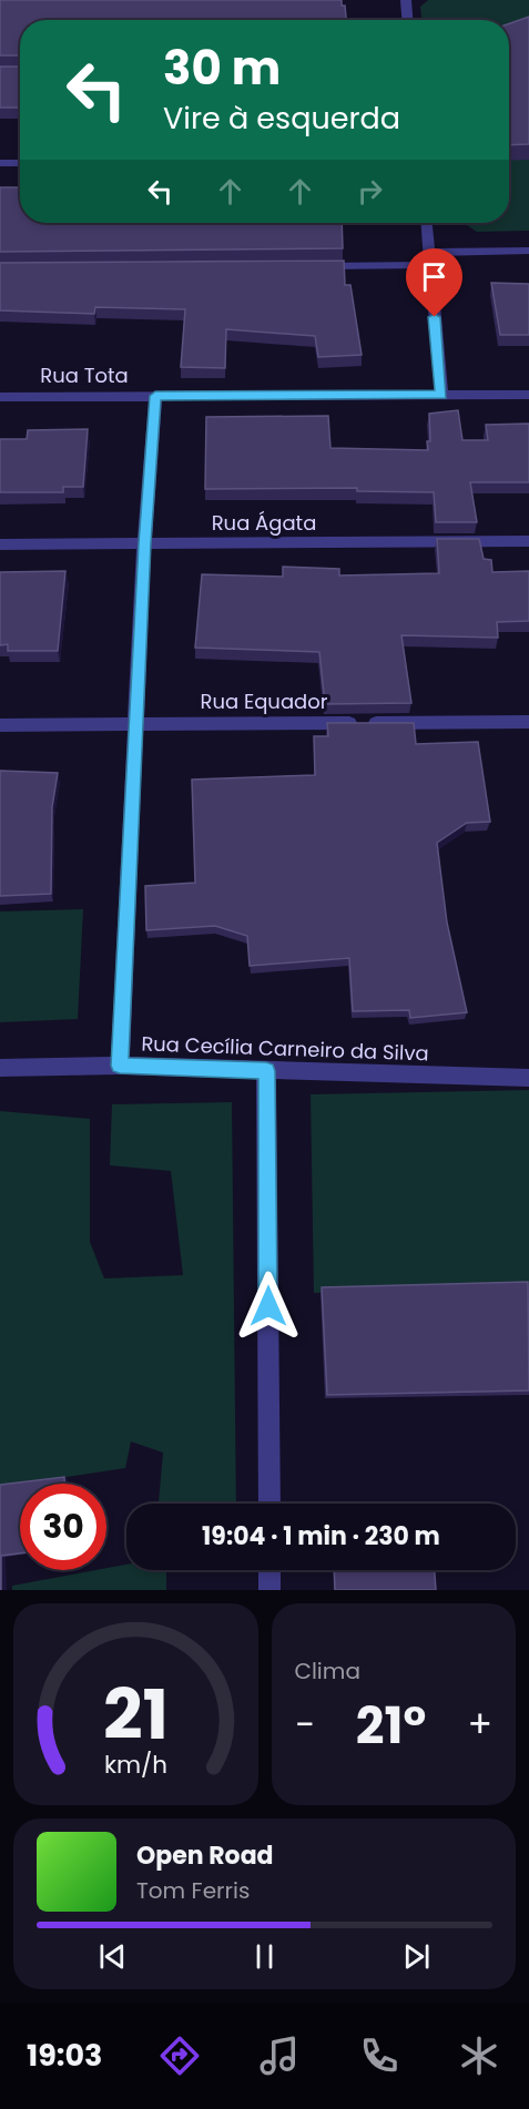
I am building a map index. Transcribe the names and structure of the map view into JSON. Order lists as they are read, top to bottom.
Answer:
{
  "streets": {
    "street": [
      "Rua Tota",
      "Rua Ágata",
      "Rua Equador",
      "Rua Cecília Carneiro da Silva"
    ]
  },
  "page": {
    "turn": ["30 m", "Vire à esquerda"],
    "limit": "30",
    "trip": "19:04 · 1 min · 230 m",
    "tile": "Clima",
    "heat": ["−", "21°", "+"],
    "song": ["Open Road", "Tom Ferris"],
    "tabs": "19:03",
    "gauge": ["21", "km/h"]
  }
}
